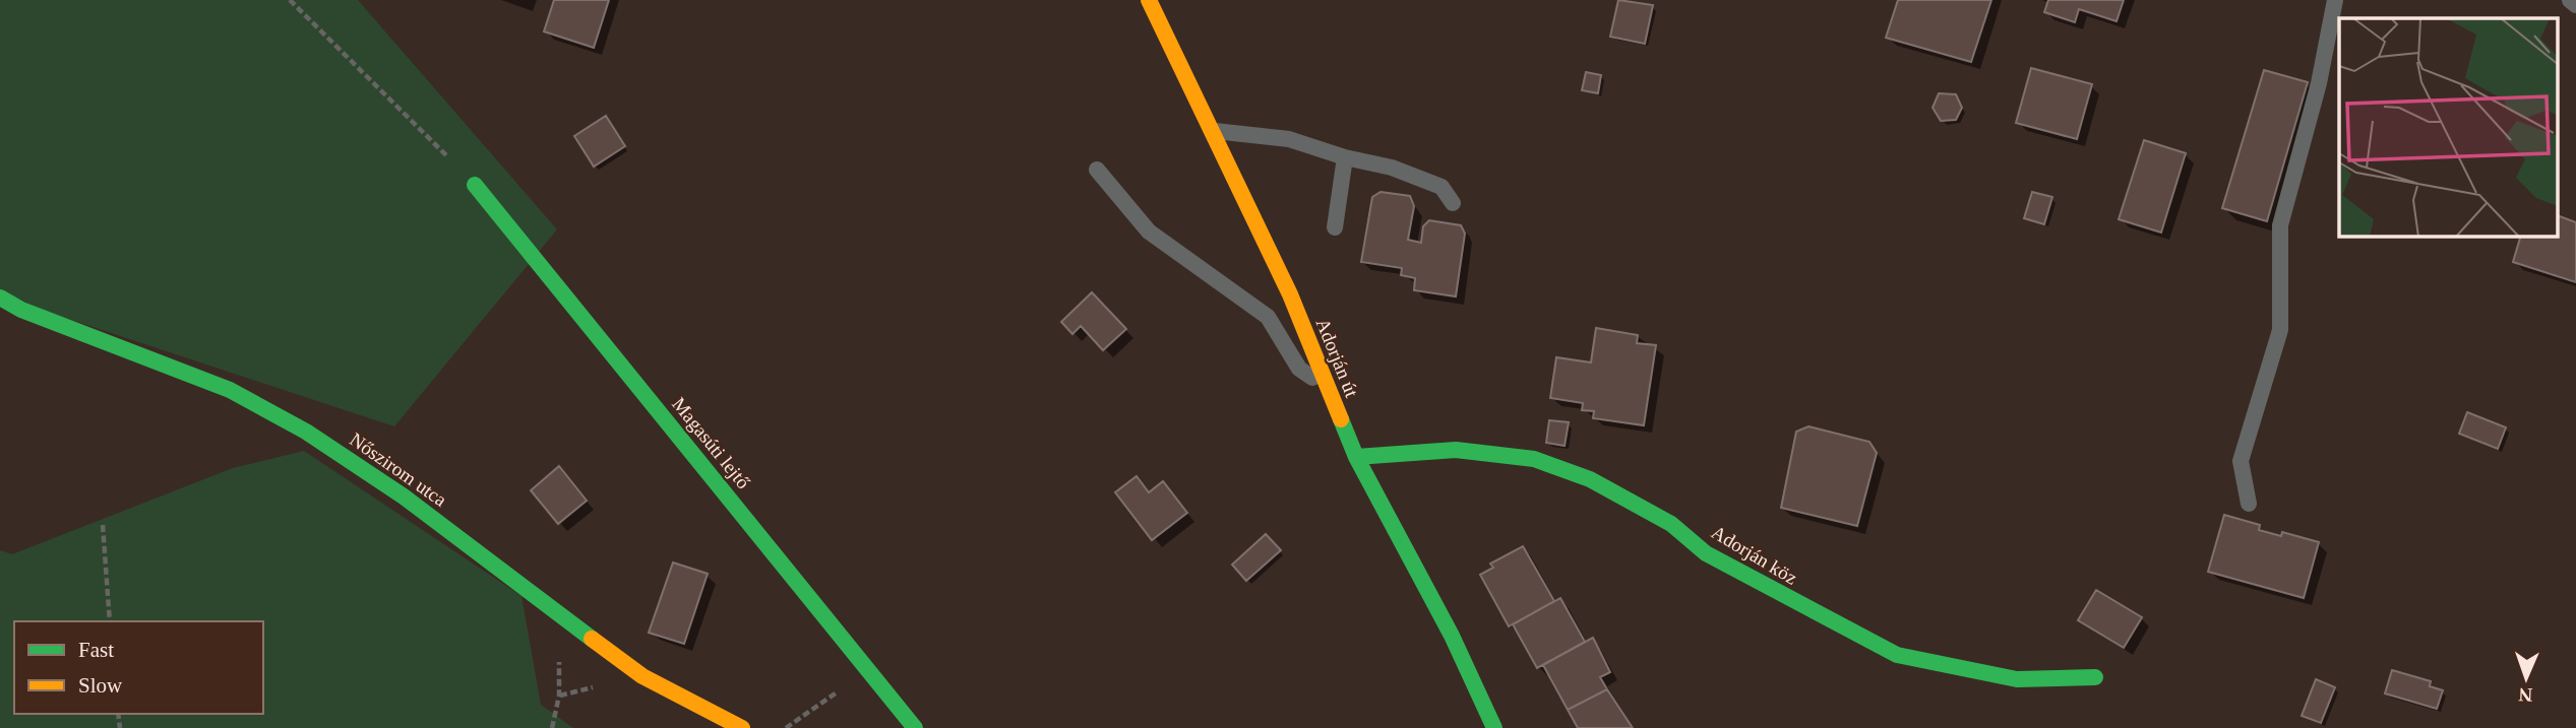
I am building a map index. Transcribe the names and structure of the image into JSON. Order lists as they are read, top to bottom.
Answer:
{
  "streets": {
    "street": [
      "Adorján út",
      "Magasúti lejtő",
      "Nőszirom utca",
      "Adorján köz"
    ]
  },
  "crossings": [
    ["Adorján út", "Adorján köz"]
  ],
  "legend": ["Fast", "Slow"],
  "north": "bottom"
}
